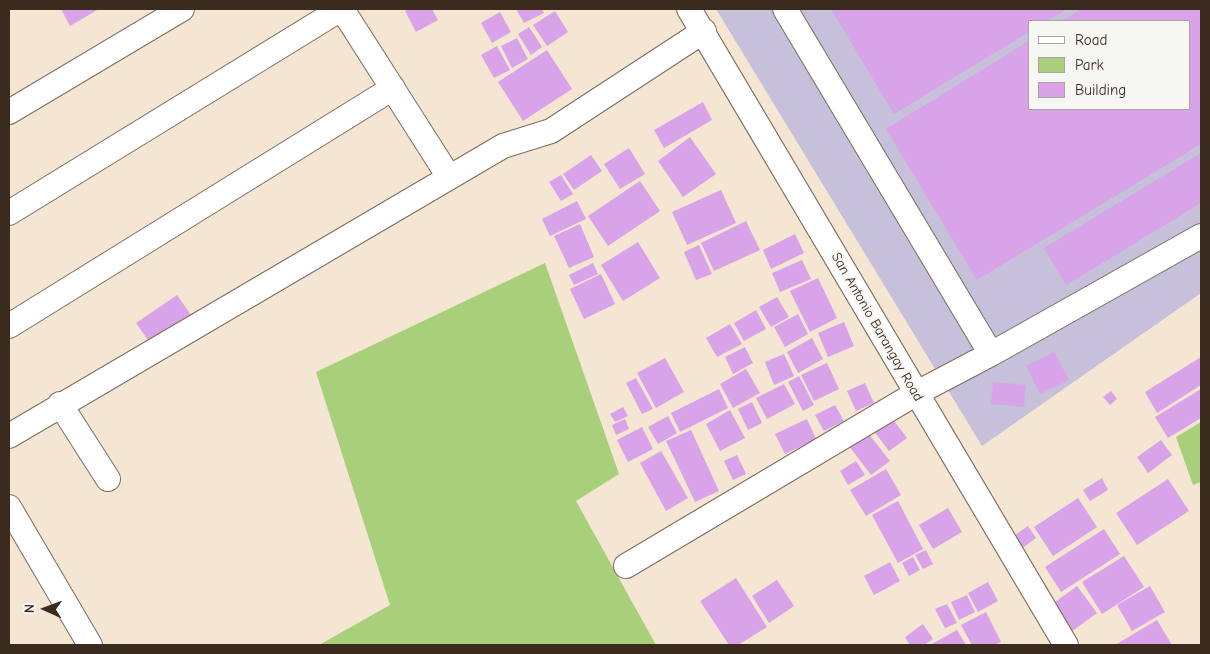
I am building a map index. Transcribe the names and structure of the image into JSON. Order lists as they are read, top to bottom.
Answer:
{
  "streets": {
    "street": ["San Antonio Barangay Road"]
  },
  "legend": ["Road", "Park", "Building"],
  "north": "left"
}
